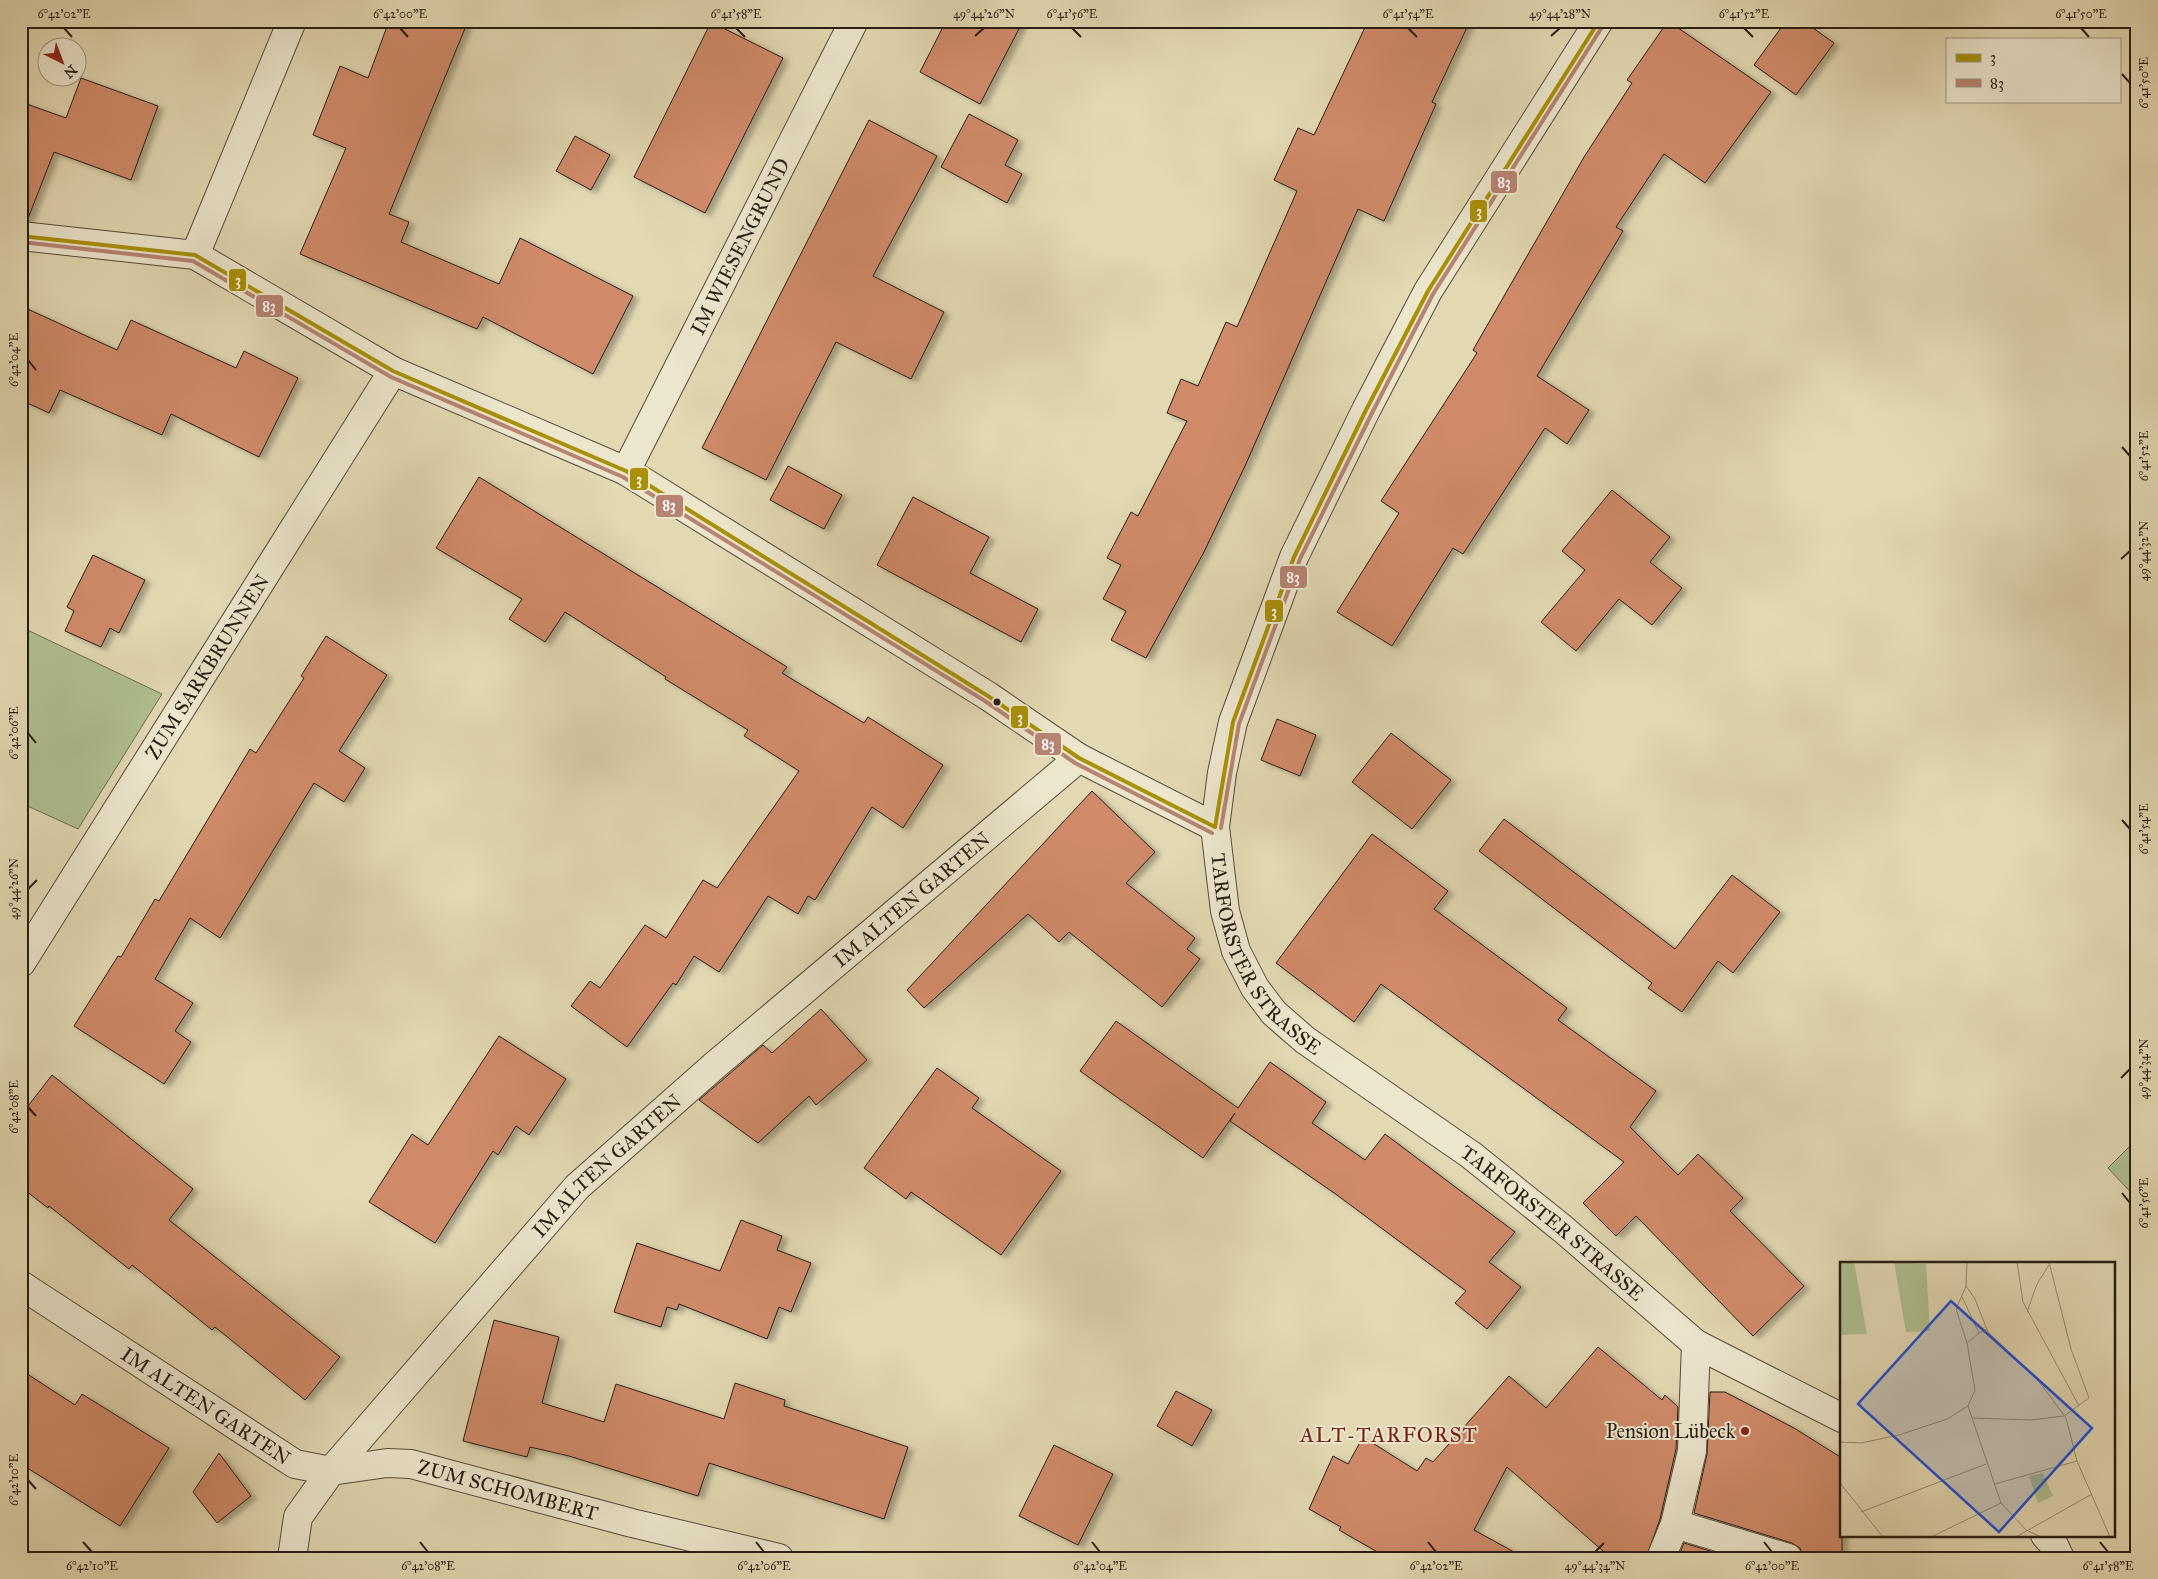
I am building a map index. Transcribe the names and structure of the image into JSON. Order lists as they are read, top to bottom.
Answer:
{
  "streets": {
    "street": [
      "IM WIESENGRUND",
      "ZUM SARKBRUNNEN",
      "IM ALTEN GARTEN",
      "TARFORSTER STRASSE",
      "ZUM SCHOMBERT"
    ]
  },
  "crossings": [
    ["IM ALTEN GARTEN", "ZUM SCHOMBERT"]
  ],
  "districts": ["ALT-TARFORST"],
  "places": ["Pension Lübeck"],
  "lines": ["transit line 3", "transit line 83"],
  "legend": ["3", "83"],
  "north": "bottom right",
  "coordinates": [
    "6°42'02\"E",
    "6°42'00\"E",
    "6°41'58\"E",
    "49°44'26\"N",
    "6°41'56\"E",
    "6°41'54\"E",
    "49°44'28\"N",
    "6°41'52\"E",
    "6°41'50\"E",
    "6°42'04\"E",
    "49°44'32\"N",
    "6°42'06\"E",
    "49°44'34\"N",
    "6°42'08\"E",
    "6°42'10\"E"
  ]
}
